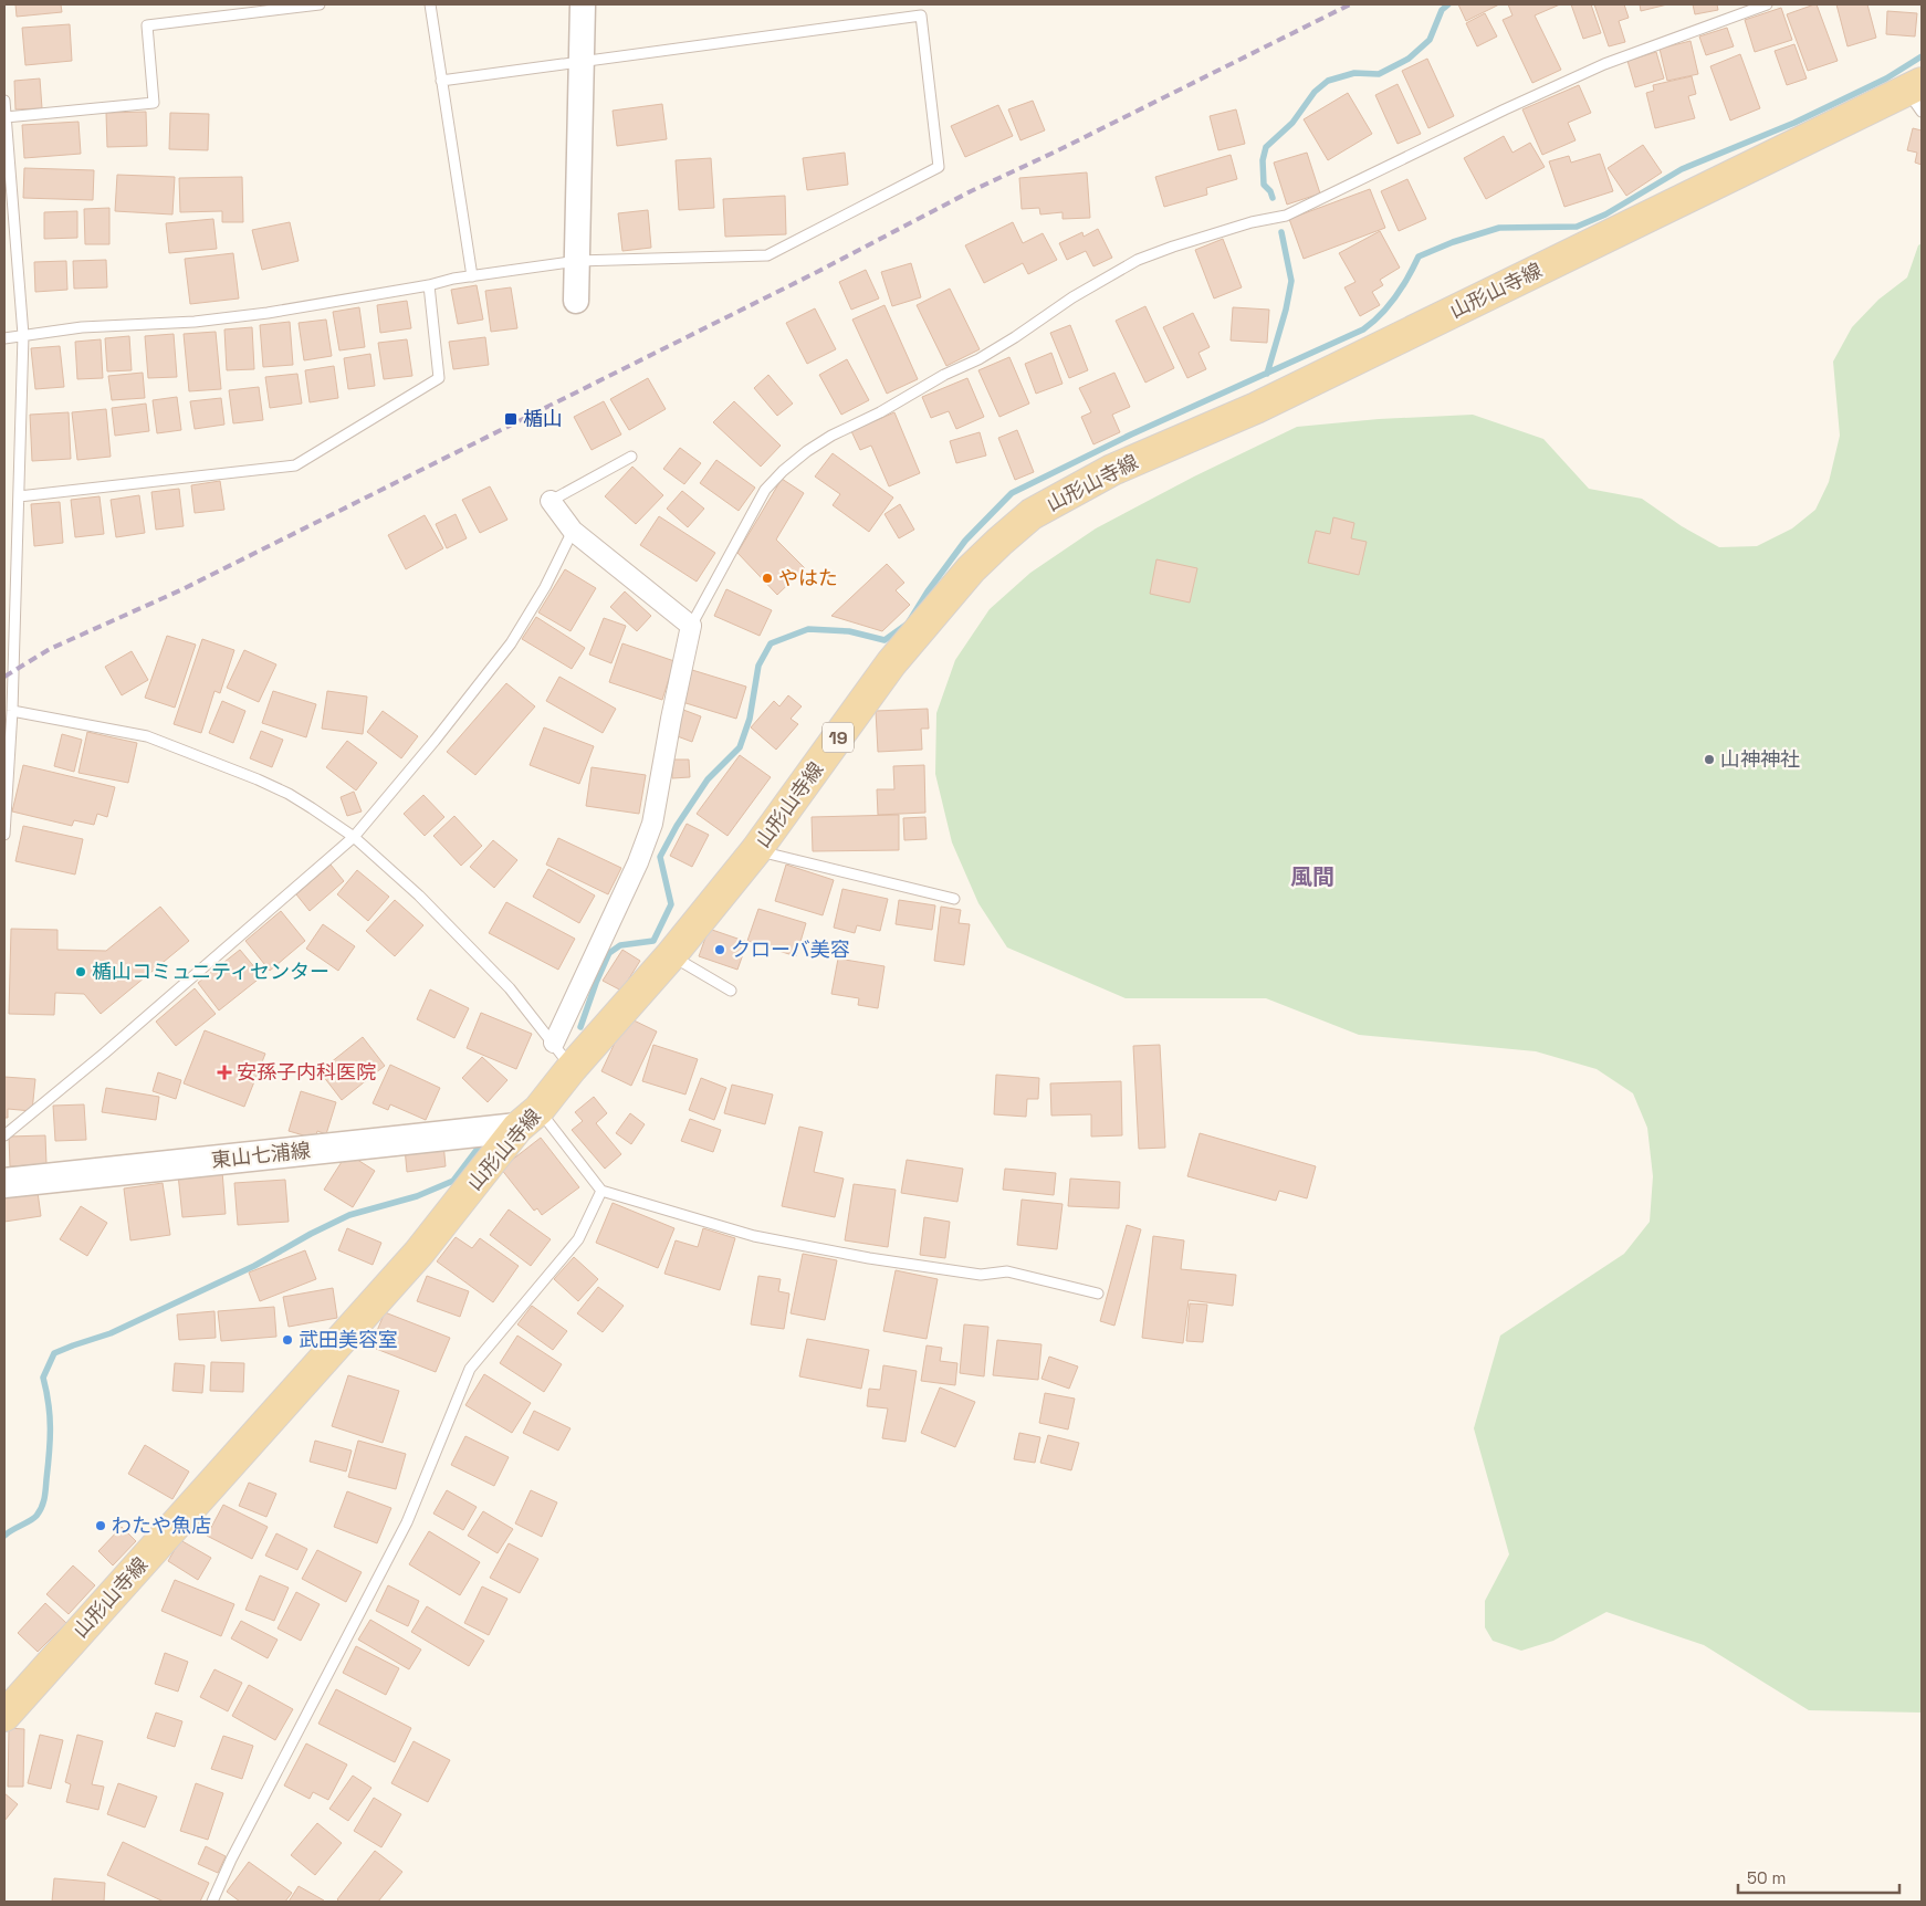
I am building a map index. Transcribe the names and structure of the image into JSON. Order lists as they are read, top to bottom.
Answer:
{
  "streets": {
    "main road": ["山形山寺線", "19", "東山七浦線"]
  },
  "crossings": [
    ["山形山寺線", "東山七浦線"]
  ],
  "districts": ["風間"],
  "places": {
    "transit": ["楯山"],
    "other": [
      "やはた",
      "山神神社",
      "クローバ美容",
      "楯山コミュニティセンター",
      "武田美容室",
      "わたや魚店"
    ],
    "health": ["安孫子内科医院"]
  },
  "scale_bar": "50 m"
}
